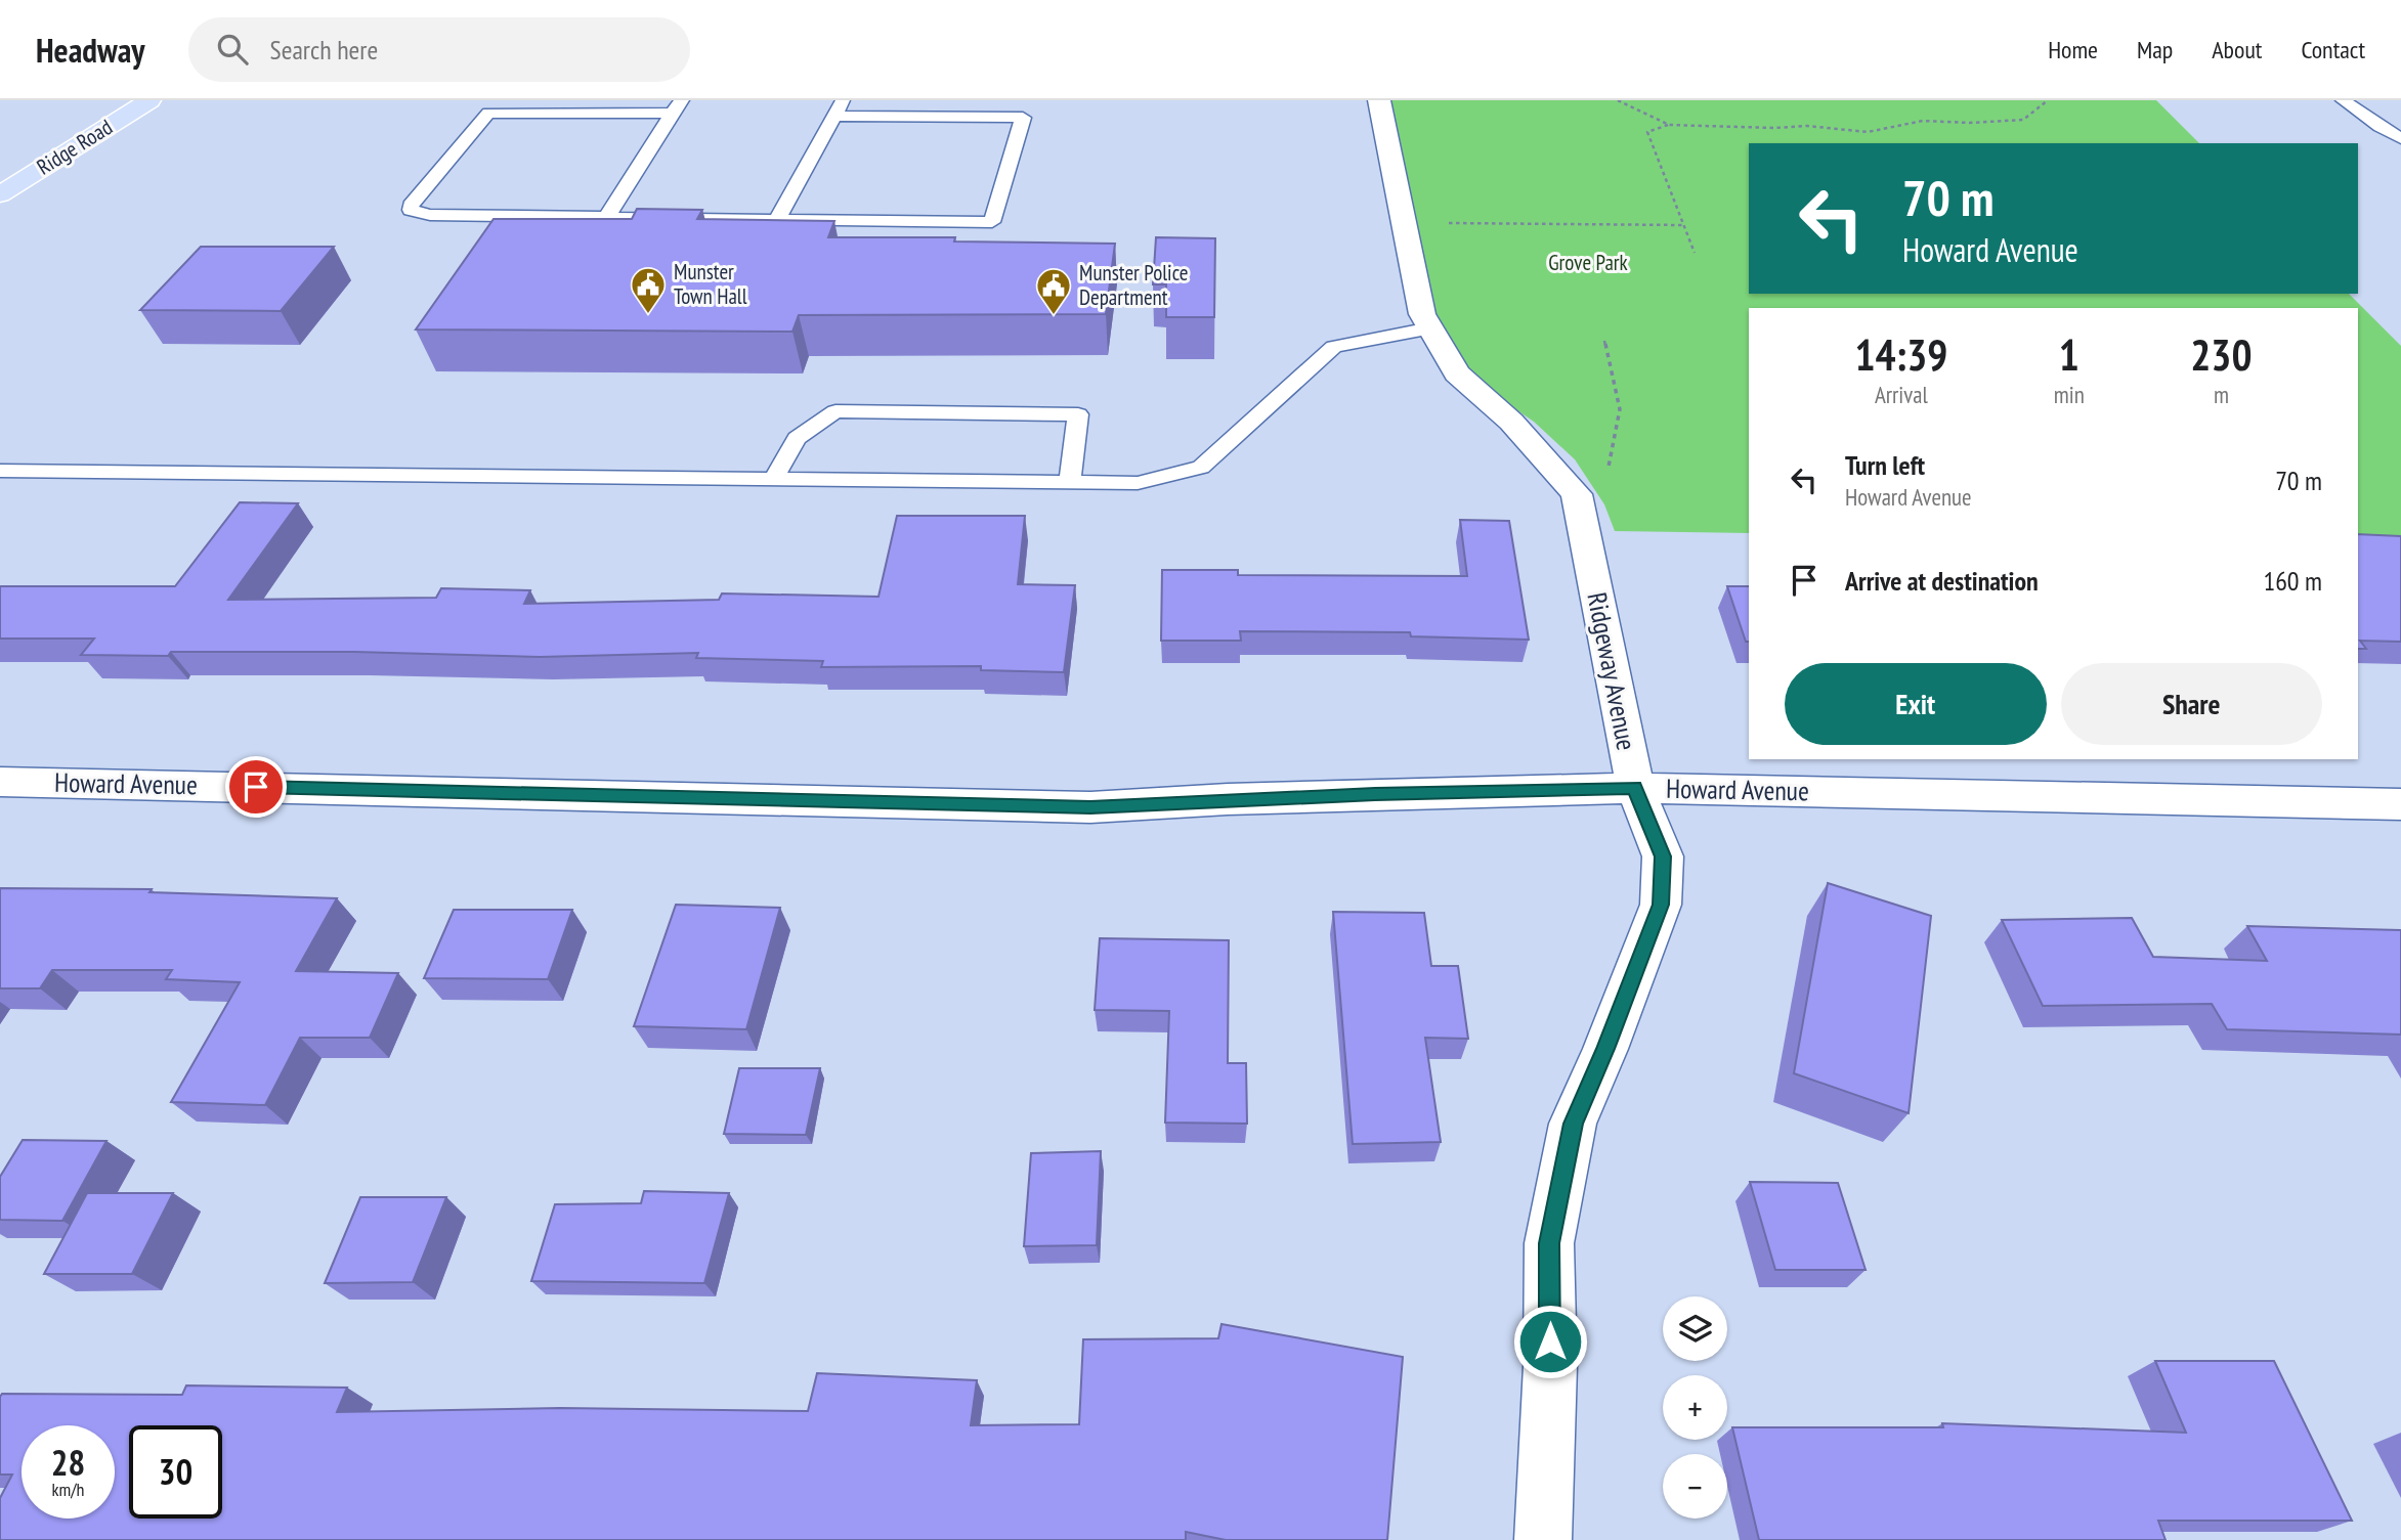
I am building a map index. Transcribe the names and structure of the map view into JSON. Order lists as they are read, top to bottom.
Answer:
{
  "streets": {
    "main road": ["Ridge Road"],
    "street": ["Ridgeway Avenue", "Howard Avenue"]
  },
  "crossings": [
    ["Ridgeway Avenue", "Howard Avenue"]
  ],
  "parks": ["Grove Park"],
  "places": {
    "public building": ["Munster Town Hall", "Munster Police Department"]
  },
  "page": {
    "header": "Headway",
    "search": "Search here",
    "nav": [
      "Home",
      "Map",
      "About",
      "Contact"
    ],
    "turn": ["70 m", "Howard Avenue"],
    "eta": [
      "14:39",
      "Arrival",
      "1",
      "min",
      "230",
      "m"
    ],
    "list": [
      {
        "name": "Turn left",
        "note": "Howard Avenue",
        "value": "70 m"
      },
      {
        "name": "Arrive at destination",
        "value": "160 m"
      }
    ],
    "buttons": ["Exit", "Share"],
    "map_buttons": ["+", "−"],
    "speed": "28 km/h",
    "limit": "30"
  }
}
